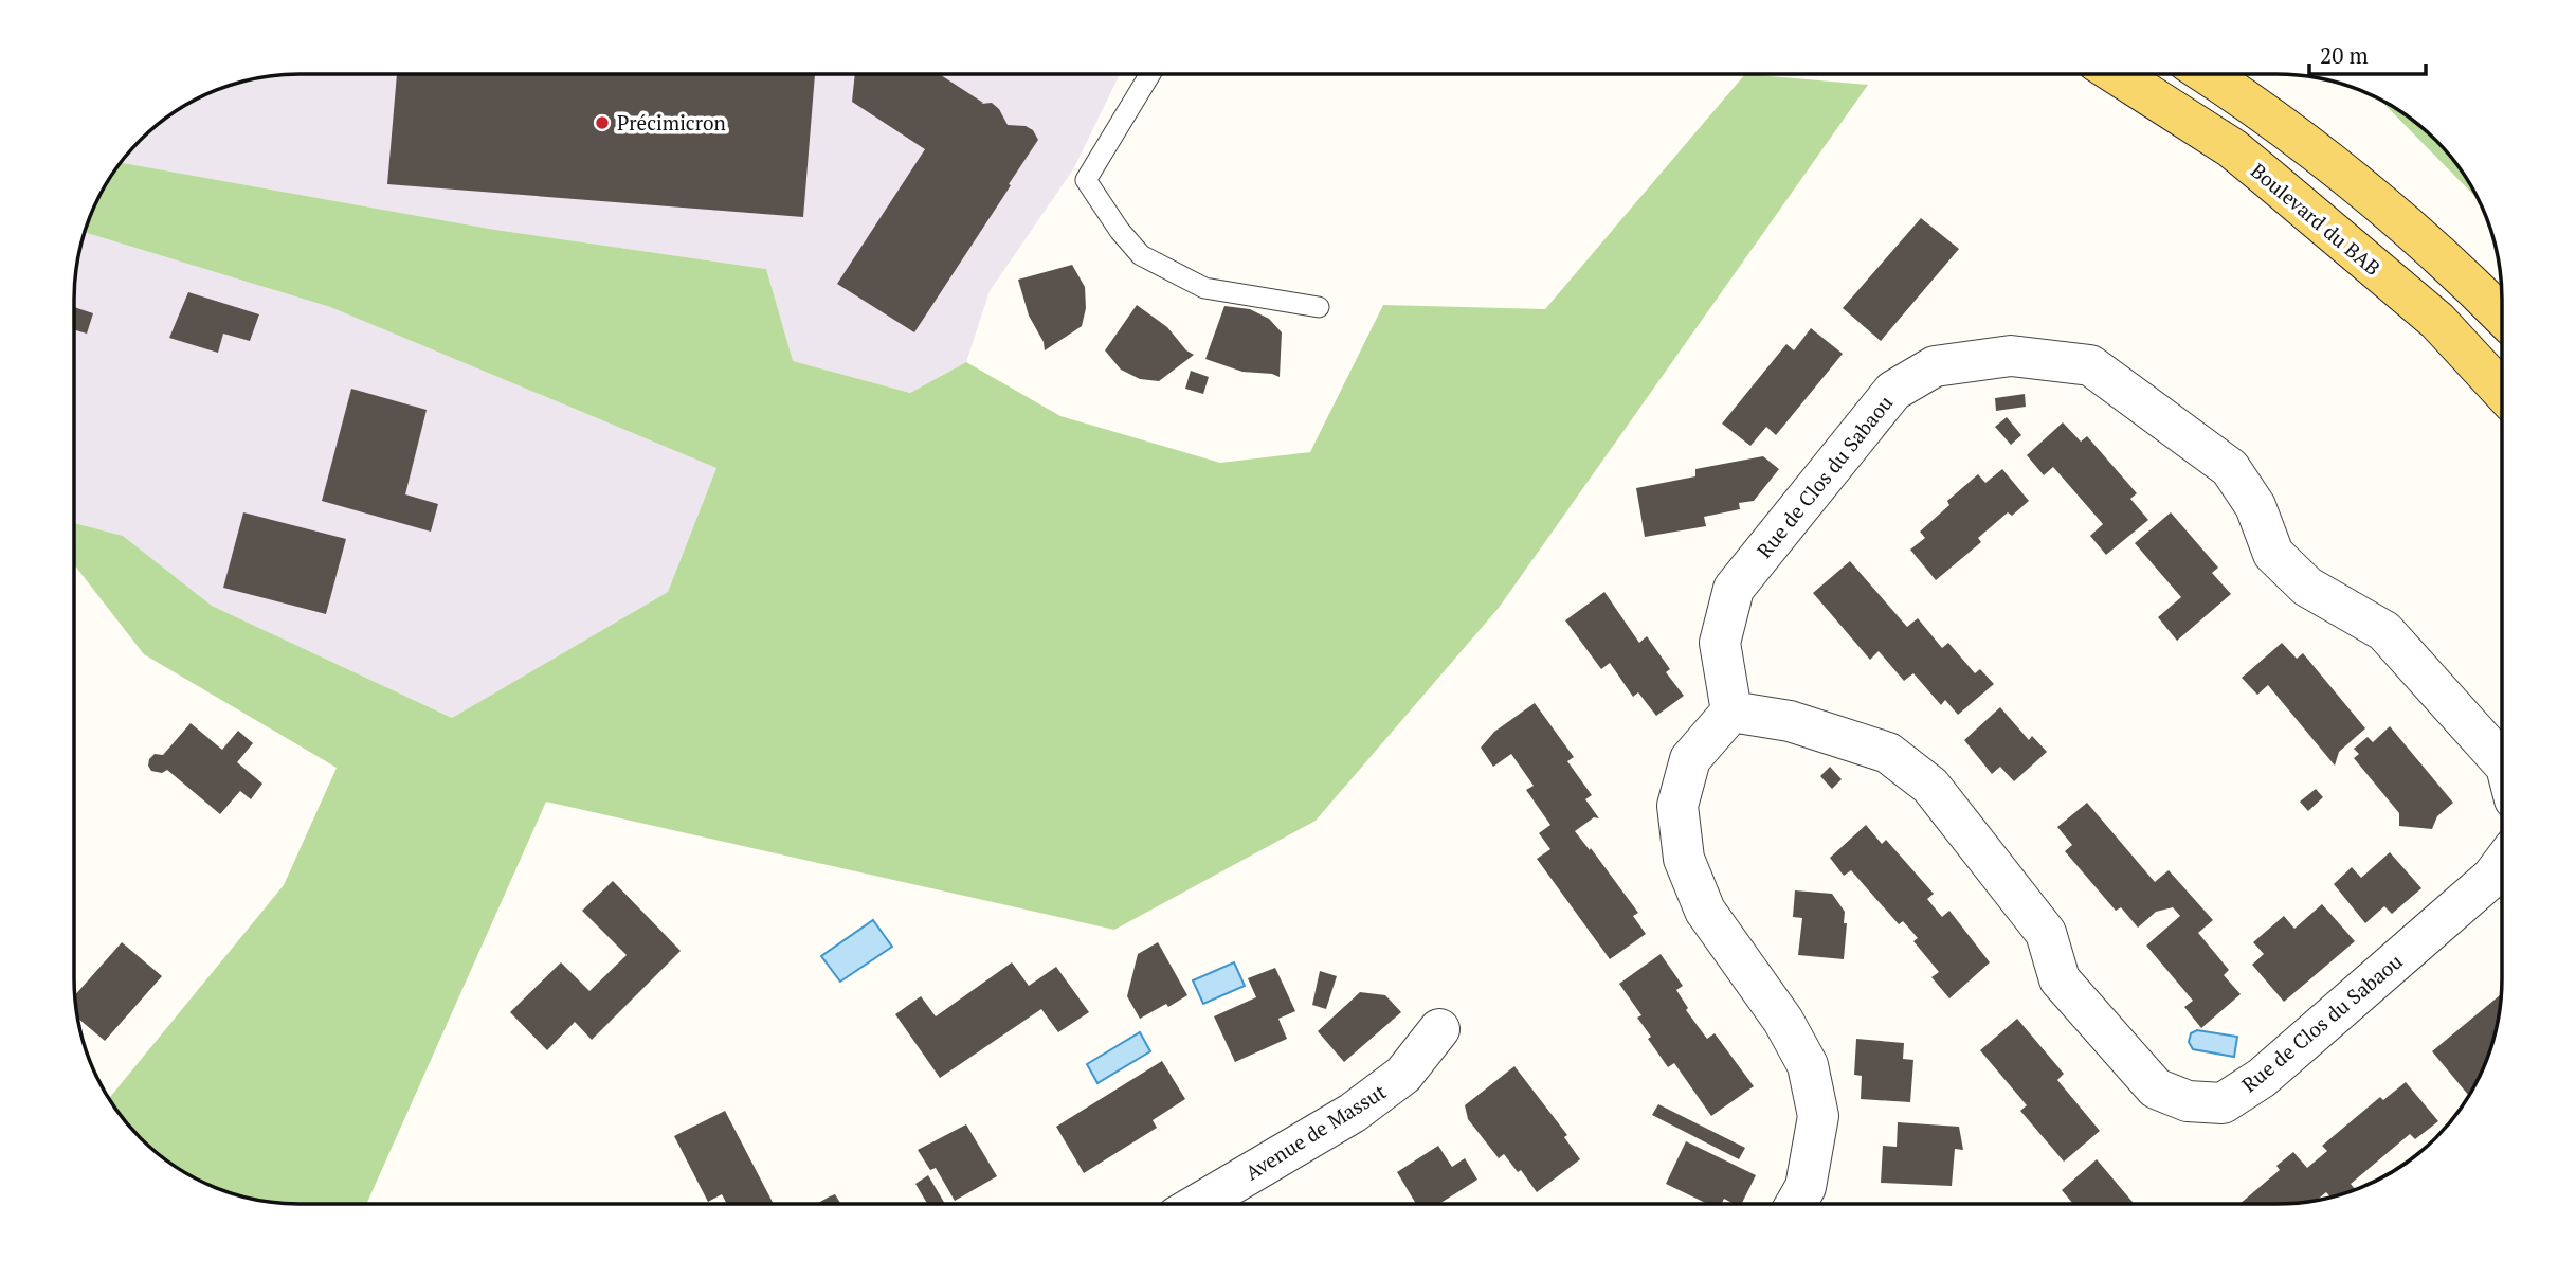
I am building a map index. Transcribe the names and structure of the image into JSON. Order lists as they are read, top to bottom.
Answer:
{
  "streets": {
    "main road": ["Boulevard du BAB"],
    "street": ["Rue de Clos du Sabaou", "Avenue de Massut"]
  },
  "places": ["Précimicron"],
  "scale_bar": "20 m"
}
